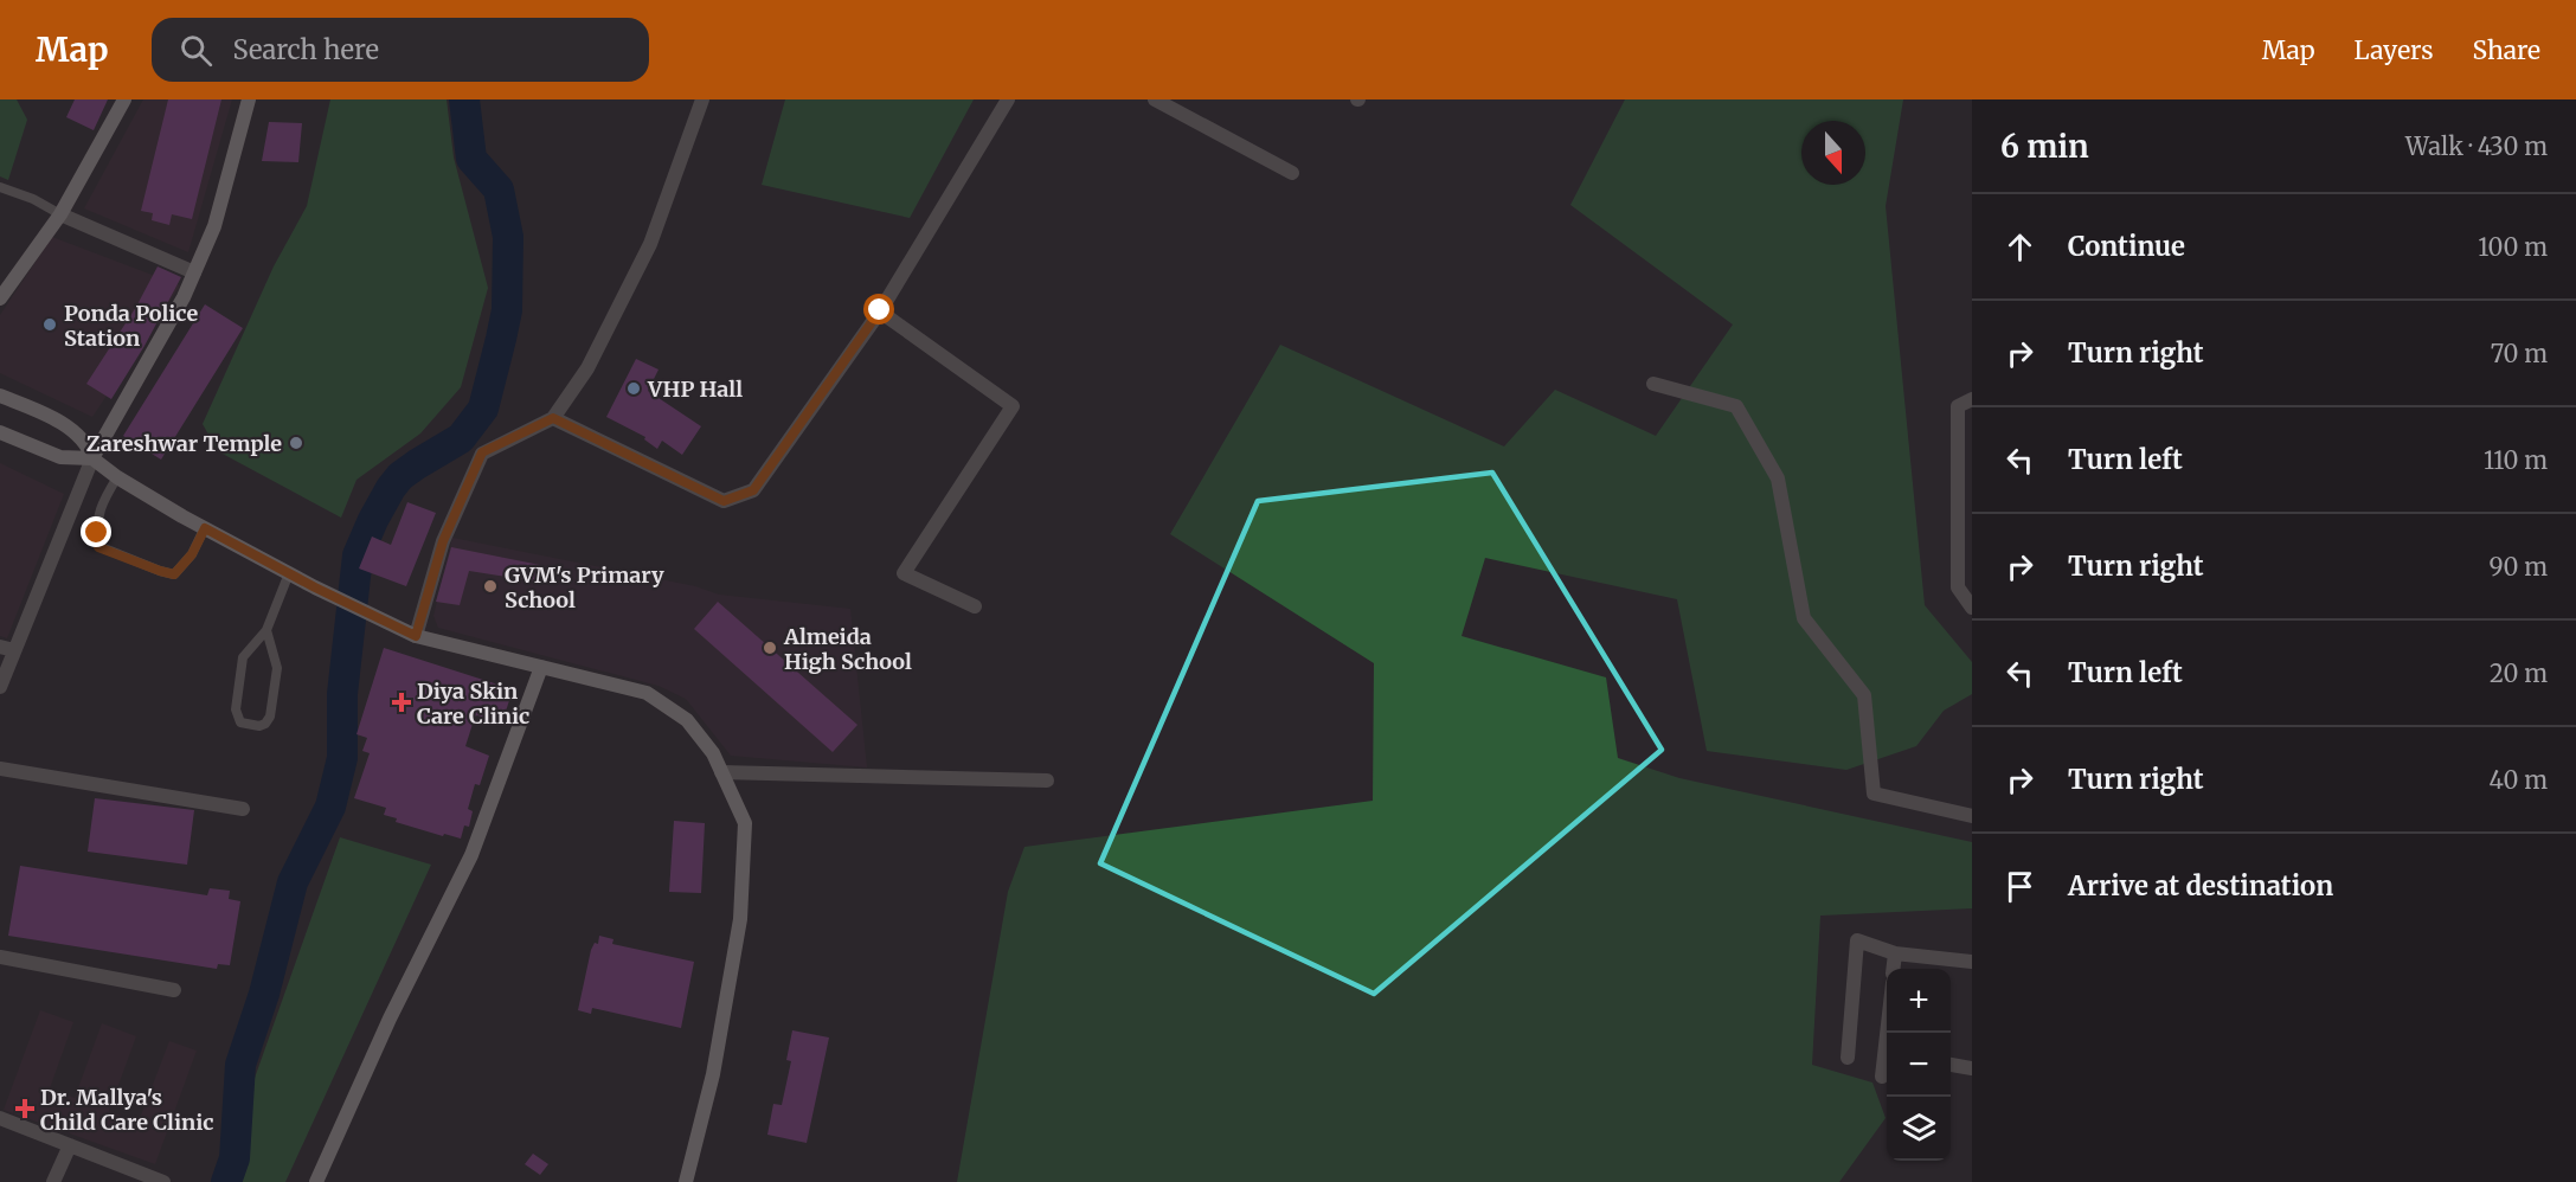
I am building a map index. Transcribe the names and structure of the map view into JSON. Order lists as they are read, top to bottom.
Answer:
{
  "places": {
    "other": [
      "Ponda Police Station",
      "VHP Hall",
      "Zareshwar Temple",
      "GVM's Primary School",
      "Almeida High School"
    ],
    "health": ["Diya Skin Care Clinic", "Dr. Mallya's Child Care Clinic"]
  },
  "north": "bottom",
  "page": {
    "header": "Map",
    "search": "Search here",
    "nav": ["Map", "Layers", "Share"],
    "heading": ["6 min", "Walk · 430 m"],
    "list": [
      ["Continue", "100 m"],
      ["Turn right", "70 m"],
      ["Turn left", "110 m"],
      ["Turn right", "90 m"],
      ["Turn left", "20 m"],
      ["Turn right", "40 m"],
      "Arrive at destination"
    ],
    "map_buttons": ["+", "−"]
  }
}
